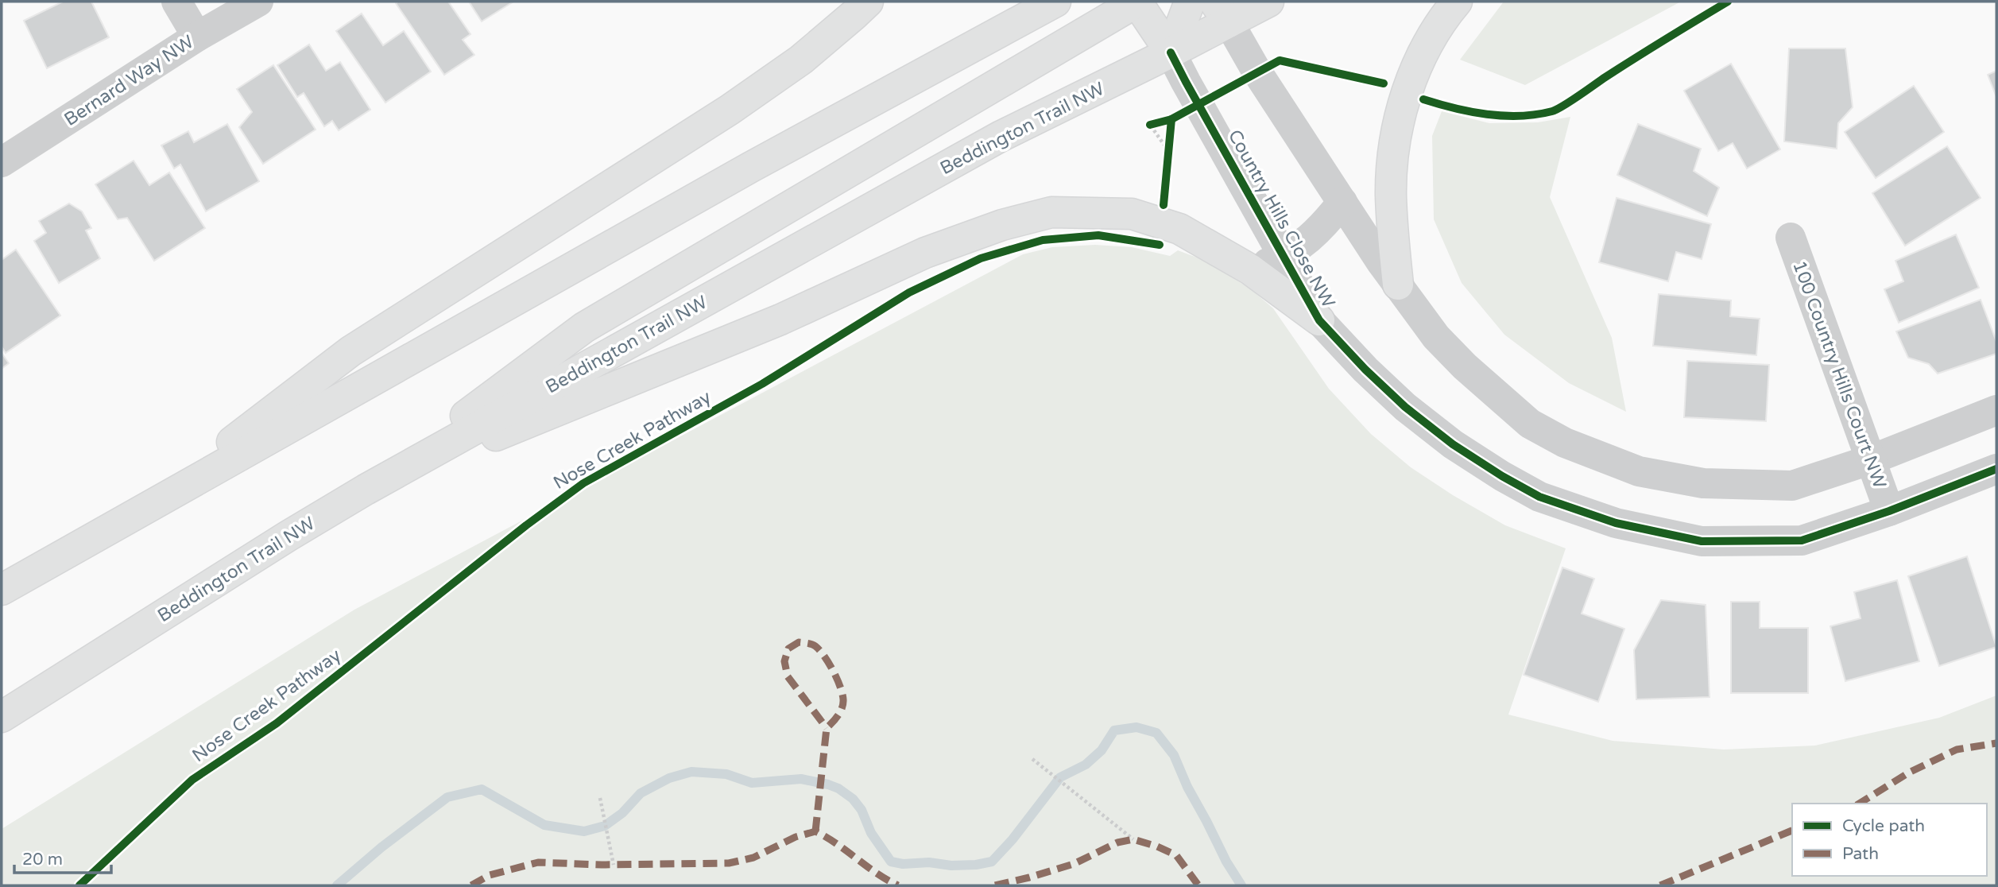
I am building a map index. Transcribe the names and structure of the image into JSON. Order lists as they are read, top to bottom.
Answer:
{
  "streets": {
    "main road": ["Beddington Trail NW"],
    "street": ["Bernard Way NW", "Country Hills Close NW", "100 Country Hills Court NW"],
    "cycle path": ["Nose Creek Pathway"]
  },
  "crossings": [
    ["Beddington Trail NW", "Country Hills Close NW"],
    ["Country Hills Close NW", "100 Country Hills Court NW"]
  ],
  "legend": ["Cycle path", "Path"],
  "scale_bar": "20 m"
}
